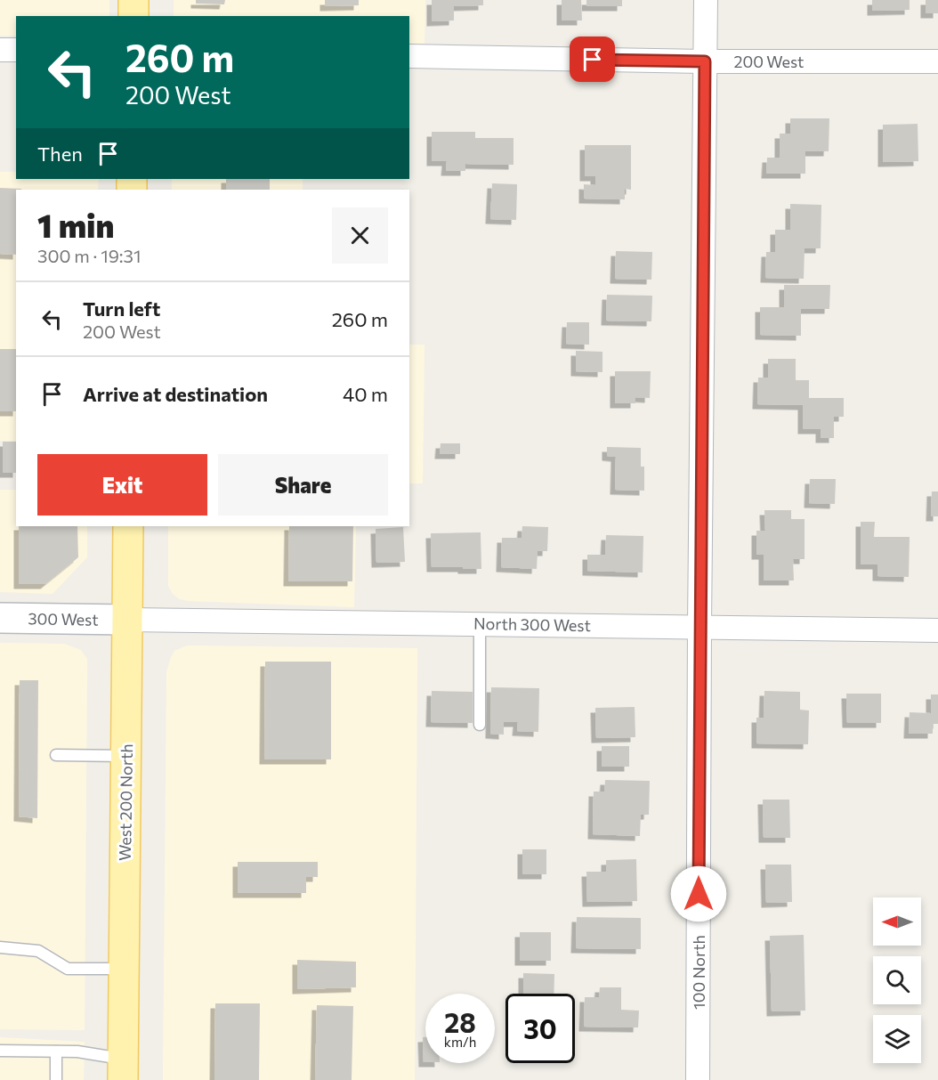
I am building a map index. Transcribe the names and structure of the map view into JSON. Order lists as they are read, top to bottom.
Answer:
{
  "streets": {
    "main road": ["West 200 North"],
    "street": [
      "200 West",
      "300 West",
      "North 300 West",
      "100 North"
    ]
  },
  "crossings": [
    ["200 West", "100 North"],
    ["300 West", "North 300 West"],
    ["300 West", "West 200 North"],
    ["North 300 West", "West 200 North"],
    ["North 300 West", "100 North"]
  ],
  "north": "left",
  "page": {
    "turn": ["260 m", "200 West"],
    "then": "Then",
    "heading": ["1 min", "300 m · 19:31"],
    "list": [
      {
        "name": "Turn left",
        "note": "200 West",
        "value": "260 m"
      },
      {
        "name": "Arrive at destination",
        "value": "40 m"
      }
    ],
    "buttons": ["Exit", "Share"],
    "speed": "28 km/h",
    "limit": "30"
  }
}
